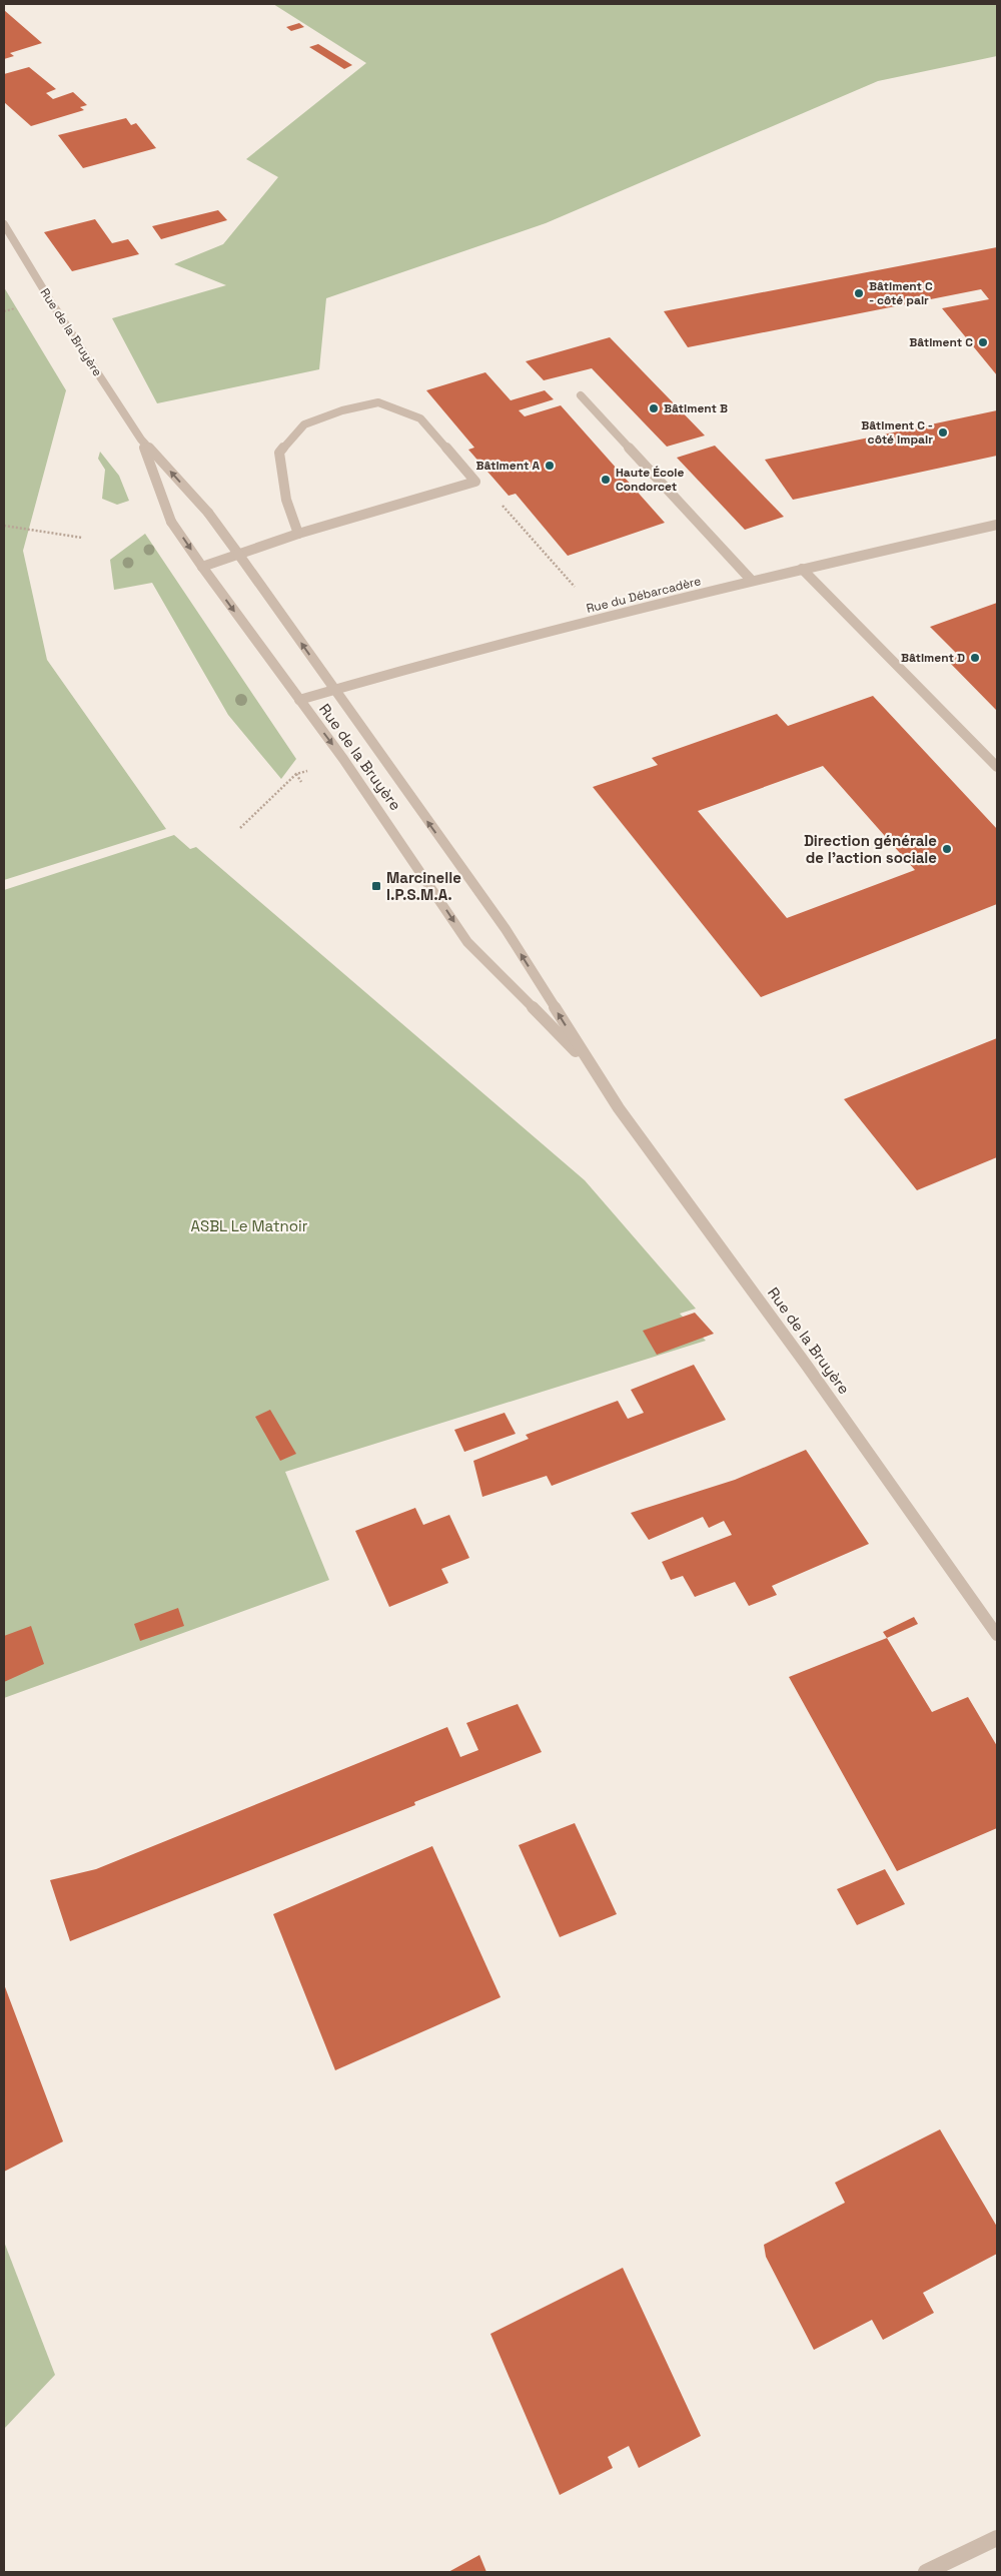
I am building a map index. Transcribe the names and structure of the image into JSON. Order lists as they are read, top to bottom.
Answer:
{
  "streets": {
    "street": ["Rue de la Bruyère", "Rue du Débarcadère"]
  },
  "crossings": [
    ["Rue de la Bruyère", "Rue du Débarcadère"]
  ],
  "parks": ["ASBL Le Matnoir"],
  "places": {
    "other": [
      "Bâtiment C - côté pair",
      "Bâtiment C",
      "Bâtiment B",
      "Bâtiment C - côté impair",
      "Bâtiment A",
      "Haute École Condorcet",
      "Bâtiment D",
      "Direction générale de l'action sociale"
    ],
    "transit": ["Marcinelle I.P.S.M.A."]
  }
}
